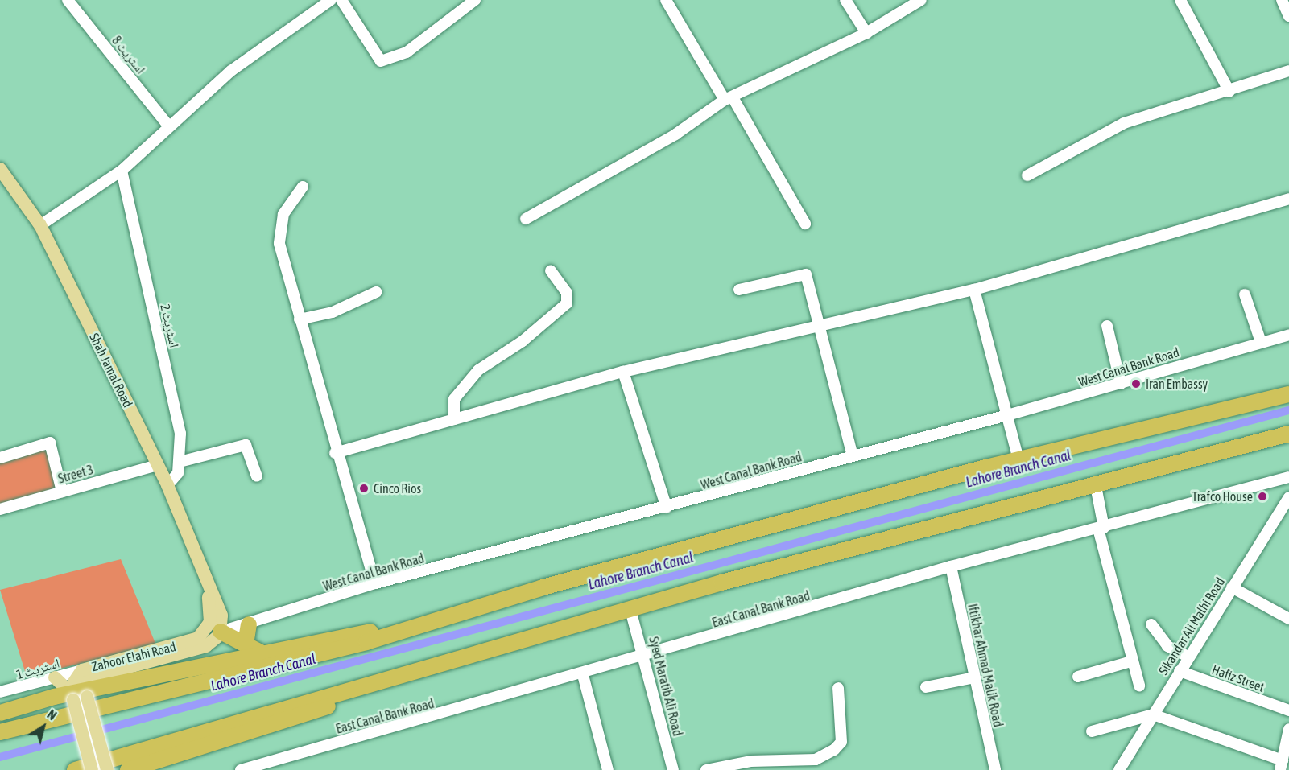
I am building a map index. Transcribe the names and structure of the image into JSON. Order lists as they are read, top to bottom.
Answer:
{
  "streets": {
    "main road": ["Shah Jamal Road", "Zahoor Elahi Road"],
    "street": [
      "اسٹریٹ 8",
      "اسٹریٹ 2",
      "West Canal Bank Road",
      "Street 3",
      "East Canal Bank Road",
      "Sikandar Ali Malhi Road",
      "Iftikhar Ahmad Malik Road",
      "اسٹریٹ 1",
      "Hafiz Street",
      "Syed Maratib Ali Road"
    ]
  },
  "crossings": [
    ["اسٹریٹ 2", "Shah Jamal Road"],
    ["Shah Jamal Road", "Street 3"],
    ["Shah Jamal Road", "Zahoor Elahi Road"],
    ["East Canal Bank Road", "Iftikhar Ahmad Malik Road"],
    ["East Canal Bank Road", "Syed Maratib Ali Road"],
    ["Sikandar Ali Malhi Road", "Hafiz Street"],
    ["Zahoor Elahi Road", "اسٹریٹ 1"]
  ],
  "water": ["Lahore Branch Canal"],
  "places": ["Iran Embassy", "Cinco Rios", "Trafco House"],
  "north": "top right"
}
